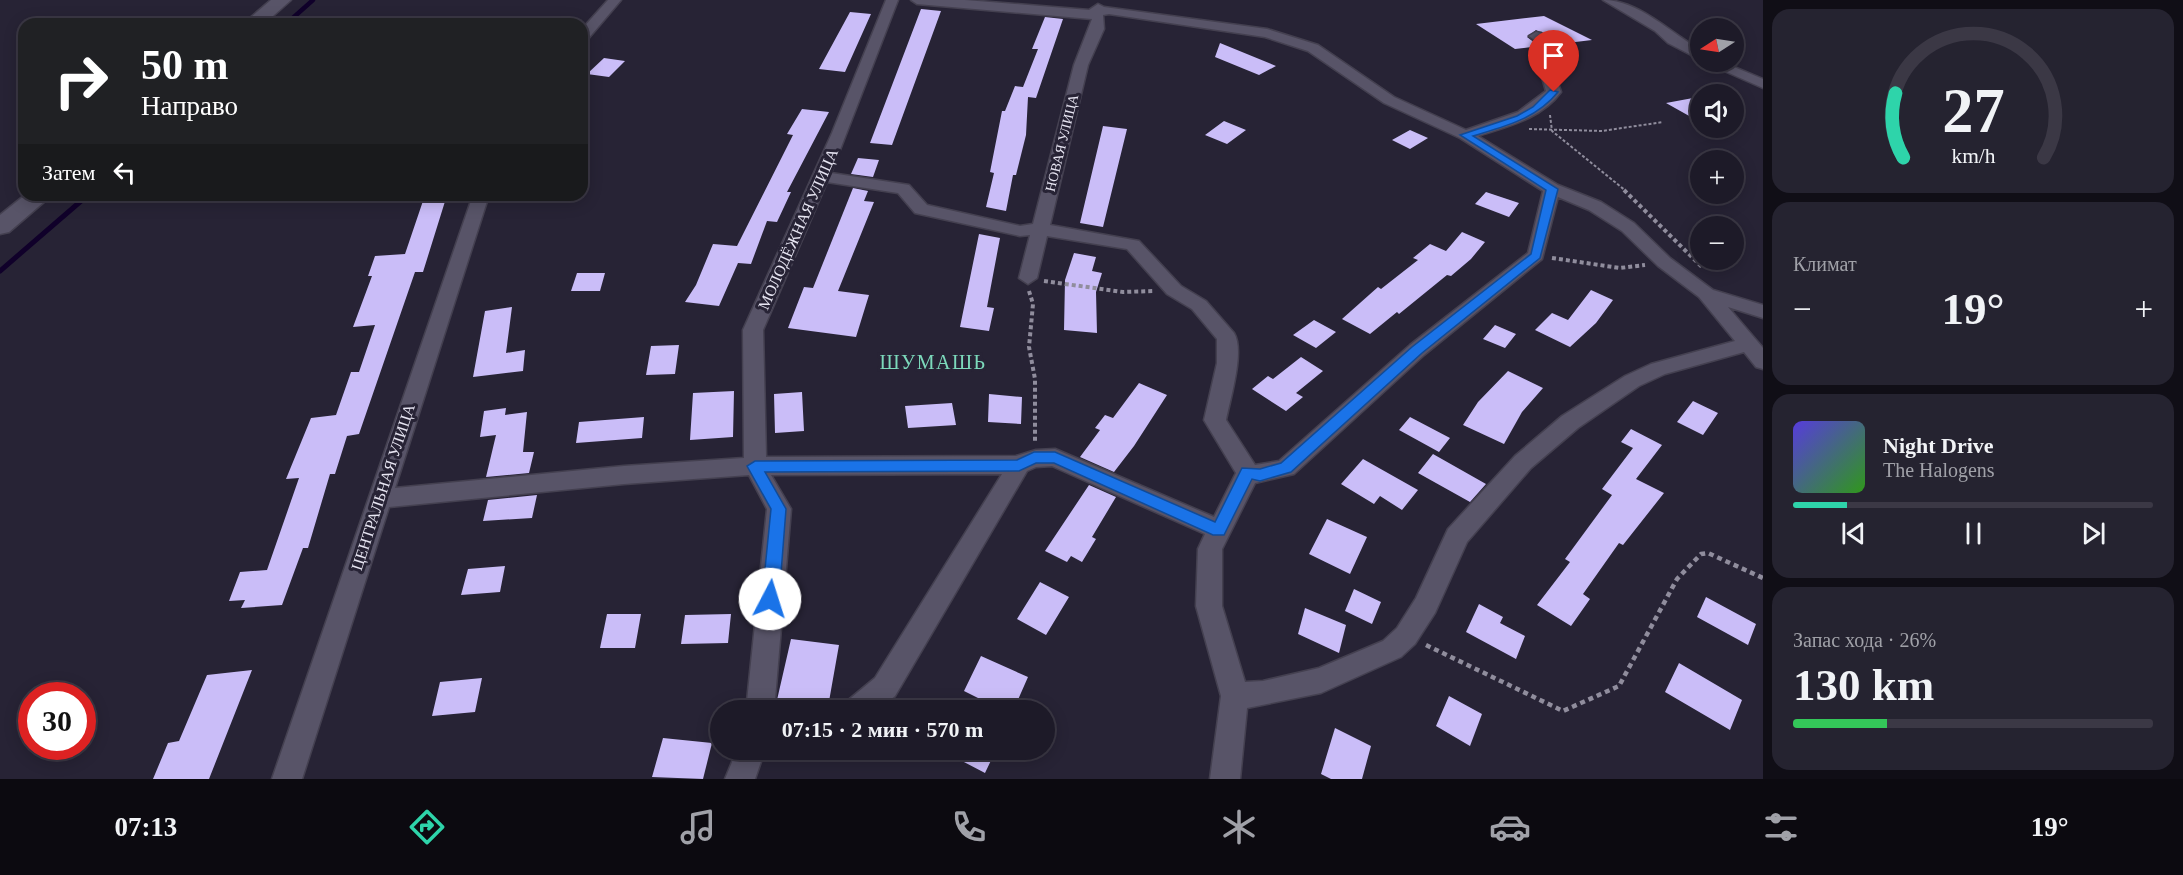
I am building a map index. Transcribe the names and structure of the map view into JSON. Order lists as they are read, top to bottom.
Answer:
{
  "streets": {
    "street": ["НОВАЯ УЛИЦА", "МОЛОДЁЖНАЯ УЛИЦА", "ЦЕНТРАЛЬНАЯ УЛИЦА"]
  },
  "districts": ["ШУМАШЬ"],
  "north": "left",
  "page": {
    "map_buttons": ["+", "−"],
    "turn": ["50 m", "Направо"],
    "then": "Затем",
    "tile": [
      "Климат",
      ["Запас хода · 26%", "130 km"]
    ],
    "heat": ["−", "19°", "+"],
    "song": ["Night Drive", "The Halogens"],
    "limit": "30",
    "trip": "07:15 · 2 мин · 570 m",
    "tabs": ["07:13", "19°"],
    "gauge": ["27", "km/h"]
  }
}
